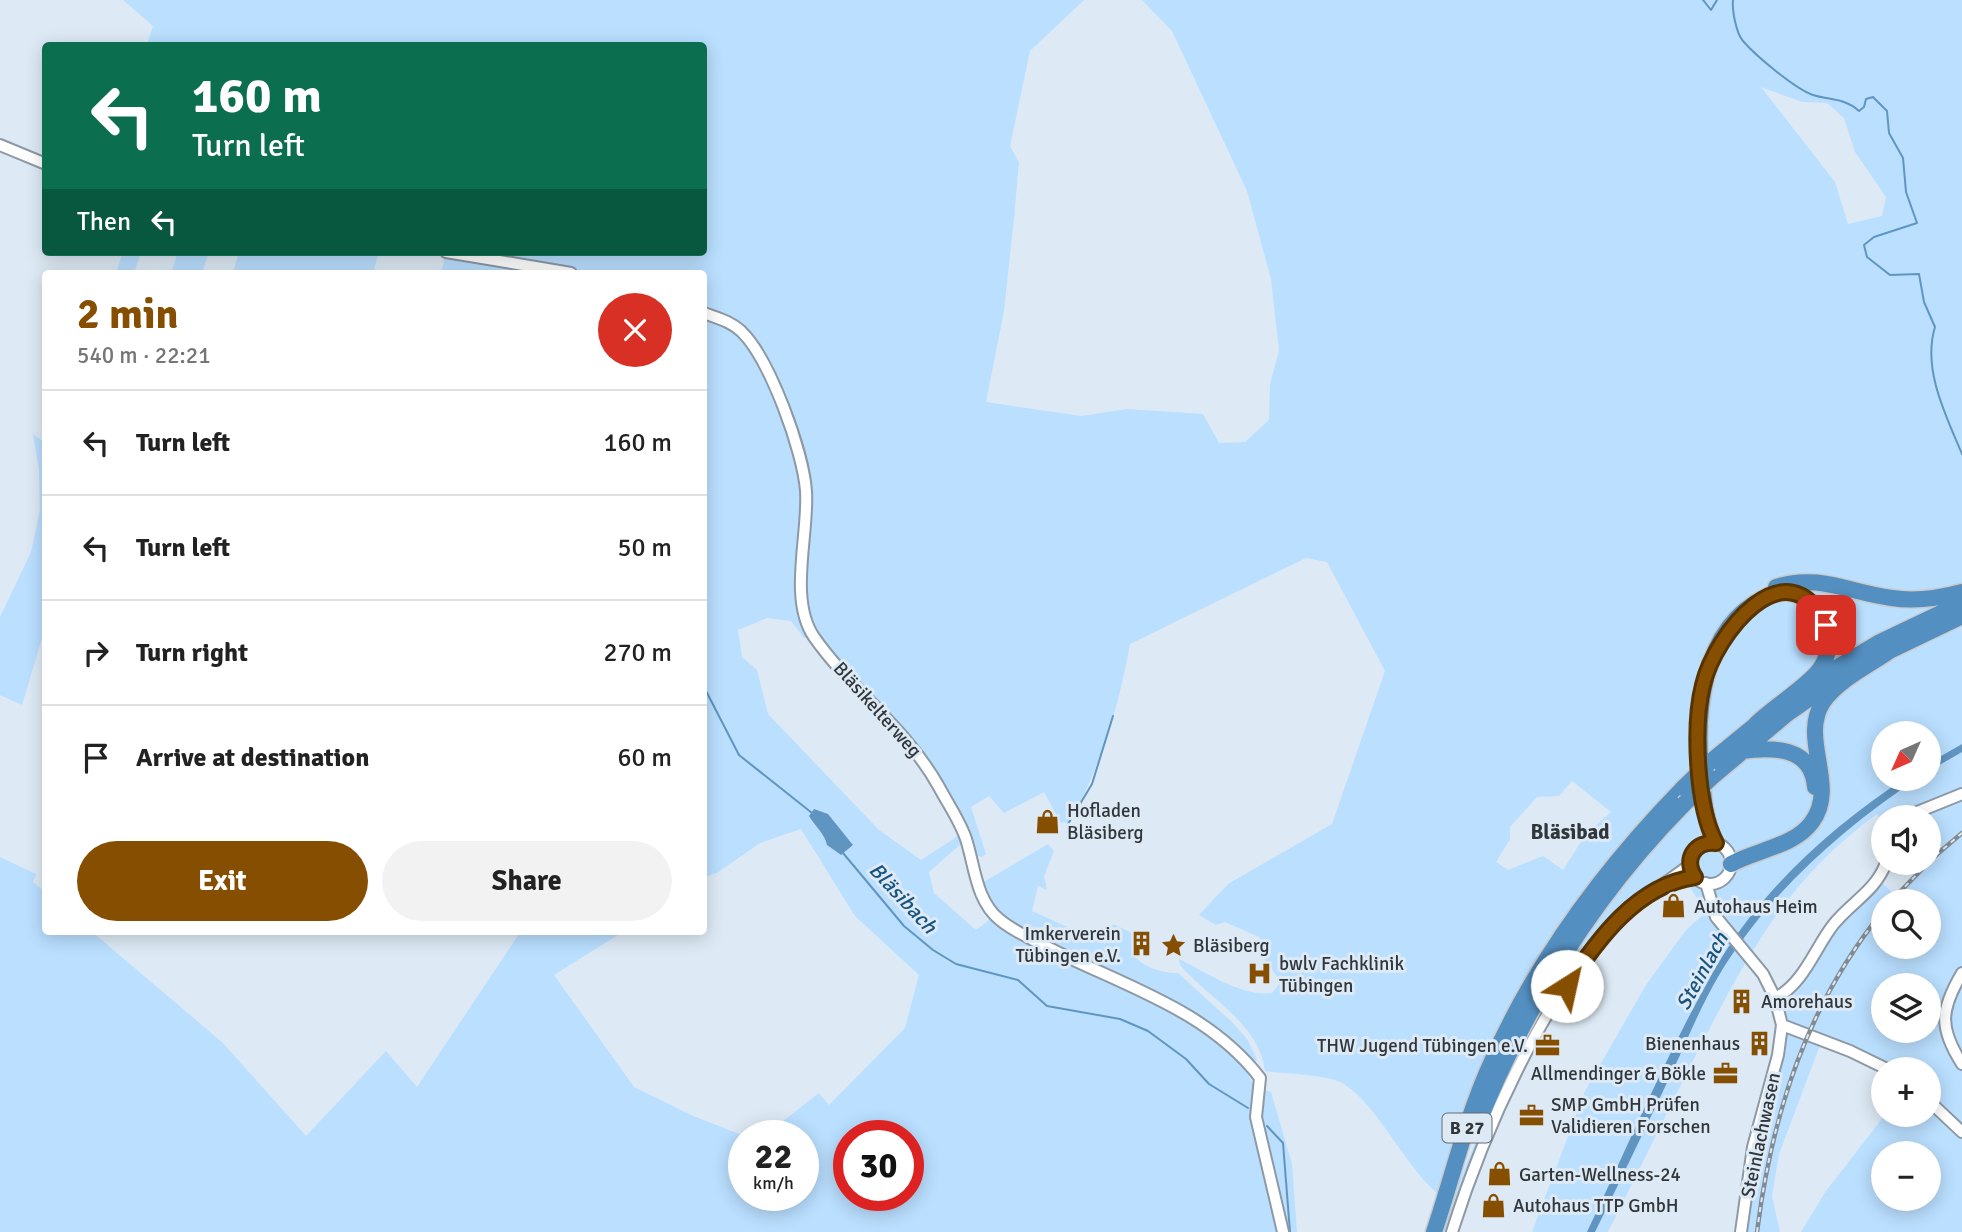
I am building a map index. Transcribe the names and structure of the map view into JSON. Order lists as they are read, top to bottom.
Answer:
{
  "streets": {
    "highway": ["B 27"],
    "street": ["Bläsikelterweg", "Steinlachwasen"]
  },
  "districts": ["Bläsibad"],
  "water": ["Bläsibach", "Steinlach"],
  "places": {
    "shop": [
      "Hofladen Bläsiberg",
      "Autohaus Heim",
      "Garten-Wellness-24",
      "Autohaus TTP GmbH"
    ],
    "building": ["Imkerverein Tübingen e.V.", "Amorehaus", "Bienenhaus"],
    "place": ["Bläsiberg"],
    "hospital": ["bwlv Fachklinik Tübingen"],
    "office": ["THW Jugend Tübingen e.V.", "Allmendinger & Bökle", "SMP GmbH Prüfen Validieren Forschen"]
  },
  "north": "bottom left",
  "page": {
    "turn": ["160 m", "Turn left"],
    "then": "Then",
    "heading": ["2 min", "540 m · 22:21"],
    "list": [
      {
        "name": "Turn left",
        "value": "160 m"
      },
      {
        "name": "Turn left",
        "value": "50 m"
      },
      {
        "name": "Turn right",
        "value": "270 m"
      },
      {
        "name": "Arrive at destination",
        "value": "60 m"
      }
    ],
    "map_buttons": ["+", "−"],
    "buttons": ["Exit", "Share"],
    "speed": "22 km/h",
    "limit": "30"
  }
}
